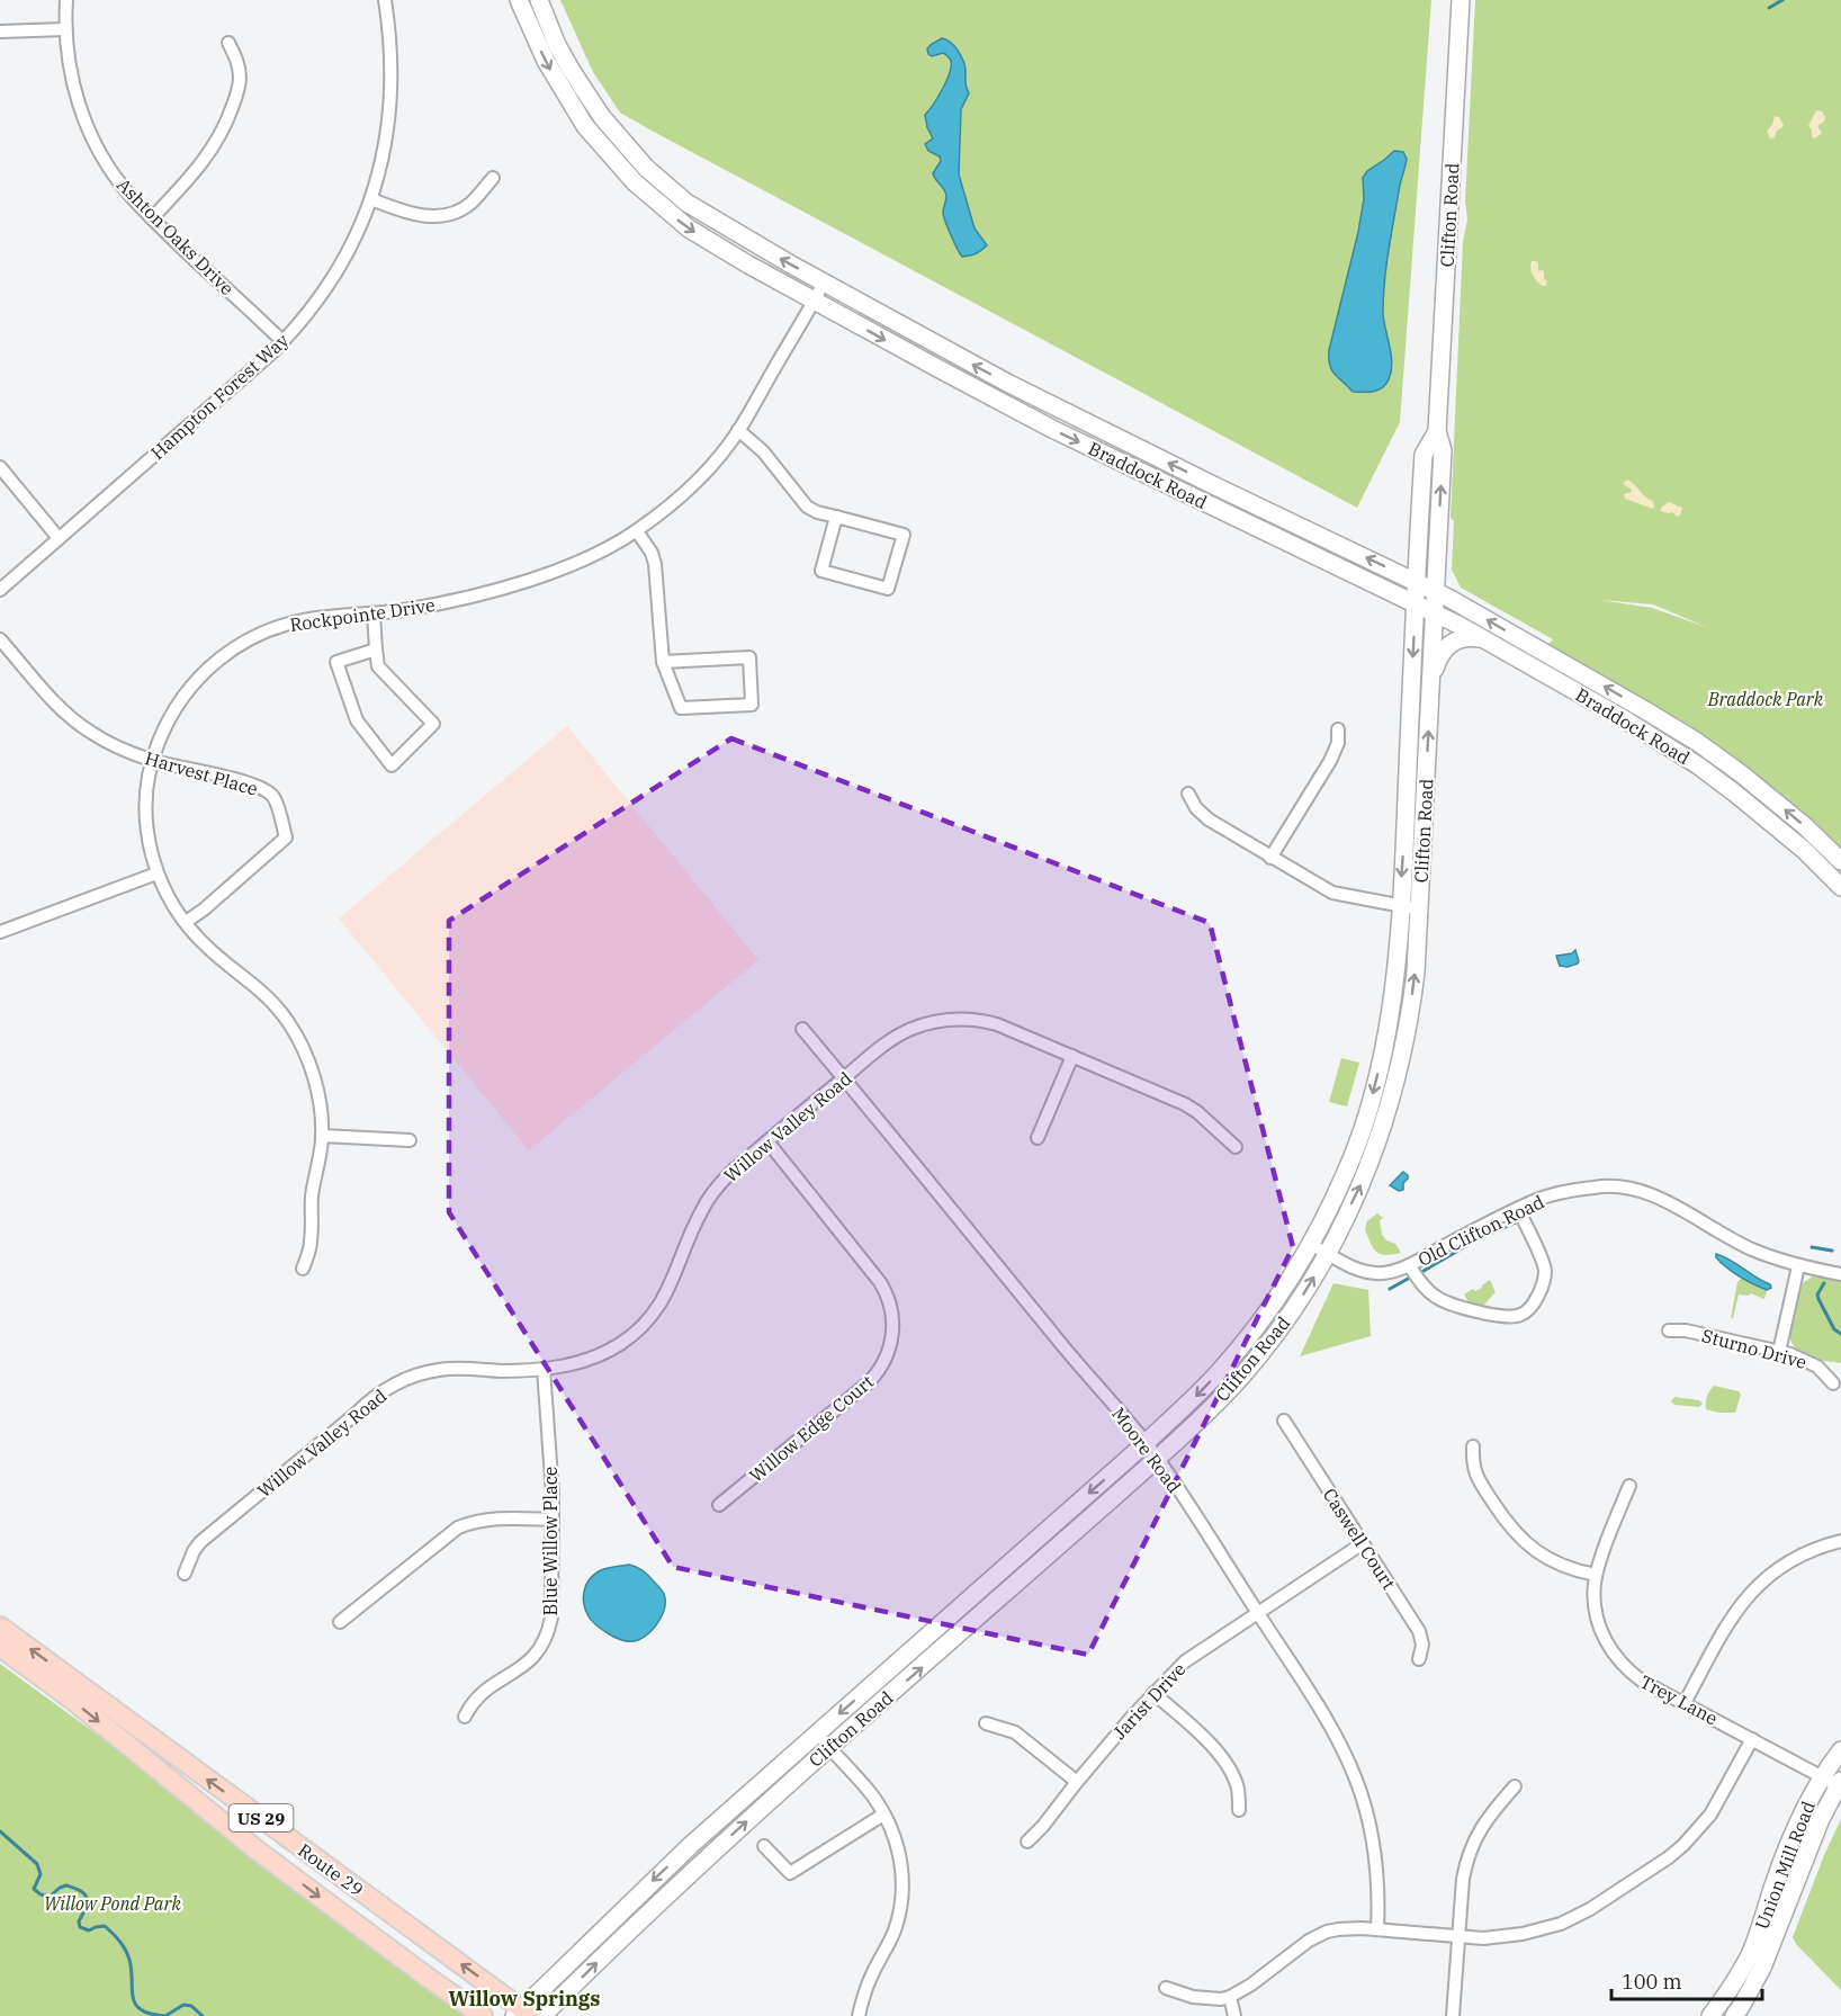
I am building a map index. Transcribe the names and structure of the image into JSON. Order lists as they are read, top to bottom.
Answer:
{
  "streets": {
    "main road": [
      "Clifton Road",
      "Braddock Road",
      "US 29",
      "Union Mill Road",
      "Route 29"
    ],
    "street": [
      "Ashton Oaks Drive",
      "Hampton Forest Way",
      "Rockpointe Drive",
      "Harvest Place",
      "Willow Valley Road",
      "Old Clifton Road",
      "Sturno Drive",
      "Willow Edge Court",
      "Moore Road",
      "Caswell Court",
      "Blue Willow Place",
      "Trey Lane",
      "Jarist Drive"
    ]
  },
  "crossings": [
    ["Clifton Road", "Braddock Road"],
    ["Clifton Road", "Old Clifton Road"],
    ["Clifton Road", "Moore Road"],
    ["Clifton Road", "Route 29"],
    ["Ashton Oaks Drive", "Hampton Forest Way"],
    ["Braddock Road", "Rockpointe Drive"],
    ["Rockpointe Drive", "Harvest Place"],
    ["Willow Valley Road", "Willow Edge Court"],
    ["Willow Valley Road", "Moore Road"],
    ["Willow Valley Road", "Blue Willow Place"],
    ["Moore Road", "Jarist Drive"],
    ["Caswell Court", "Jarist Drive"],
    ["Trey Lane", "Union Mill Road"]
  ],
  "districts": ["Willow Springs"],
  "parks": ["Braddock Park", "Willow Pond Park"],
  "scale_bar": "100 m"
}
